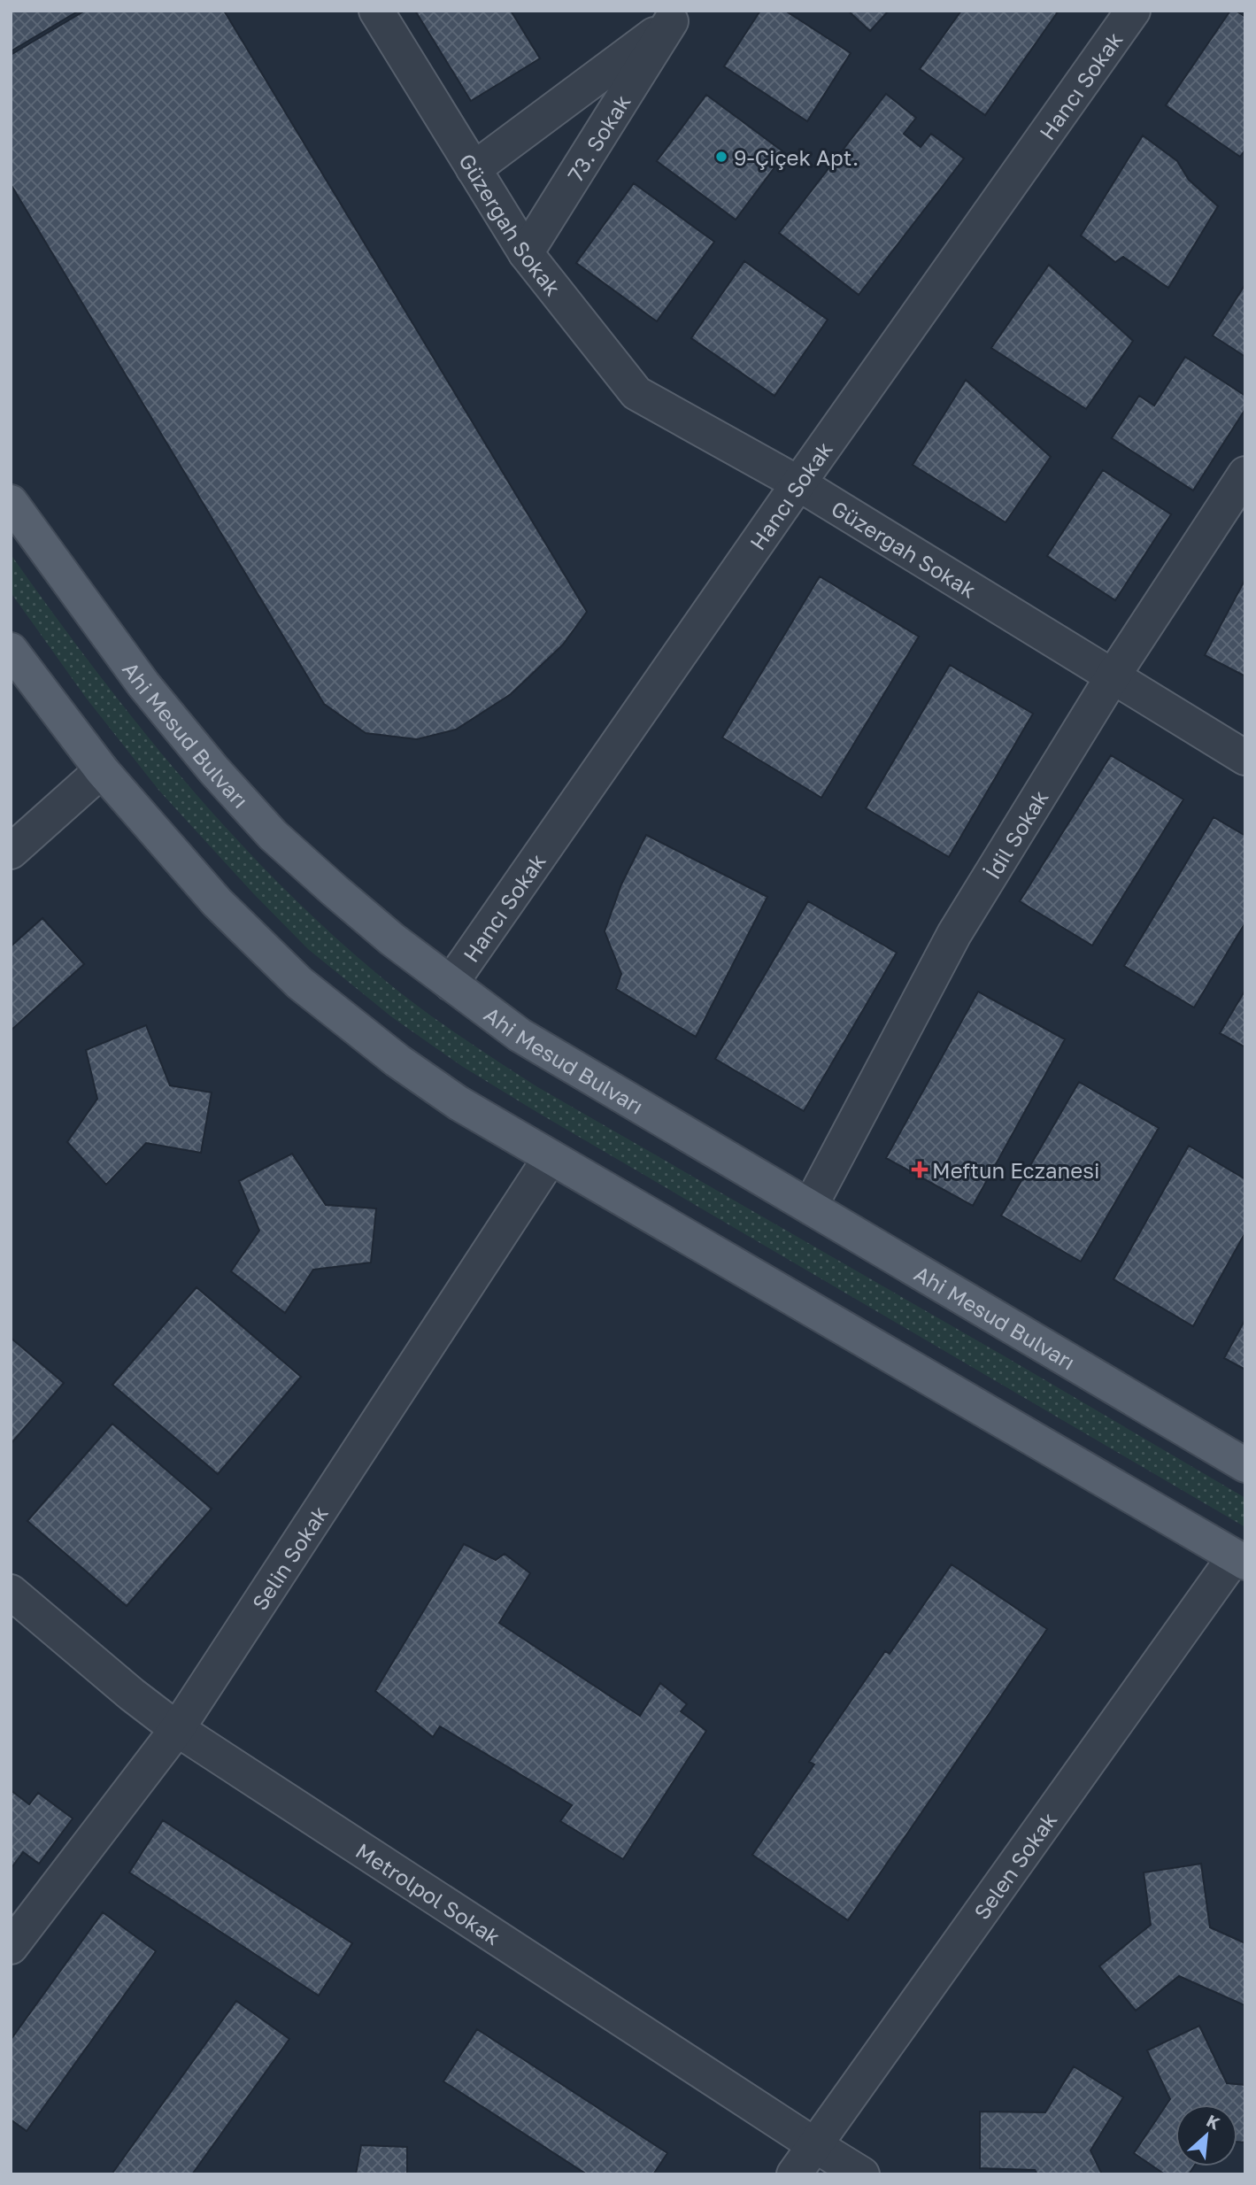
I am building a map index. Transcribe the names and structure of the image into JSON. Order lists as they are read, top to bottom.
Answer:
{
  "streets": {
    "main road": ["Ahi Mesud Bulvarı"],
    "street": [
      "Hancı Sokak",
      "73. Sokak",
      "Güzergah Sokak",
      "İdil Sokak",
      "Selin Sokak",
      "Selen Sokak",
      "Metrolpol Sokak"
    ]
  },
  "crossings": [
    ["Hancı Sokak", "Güzergah Sokak"],
    ["Hancı Sokak", "Ahi Mesud Bulvarı"],
    ["73. Sokak", "Güzergah Sokak"],
    ["Güzergah Sokak", "İdil Sokak"],
    ["Ahi Mesud Bulvarı", "İdil Sokak"],
    ["Selin Sokak", "Metrolpol Sokak"],
    ["Selen Sokak", "Metrolpol Sokak"]
  ],
  "places": {
    "other": ["9-Çiçek Apt."],
    "health": ["Meftun Eczanesi"]
  },
  "north": "top right"
}
